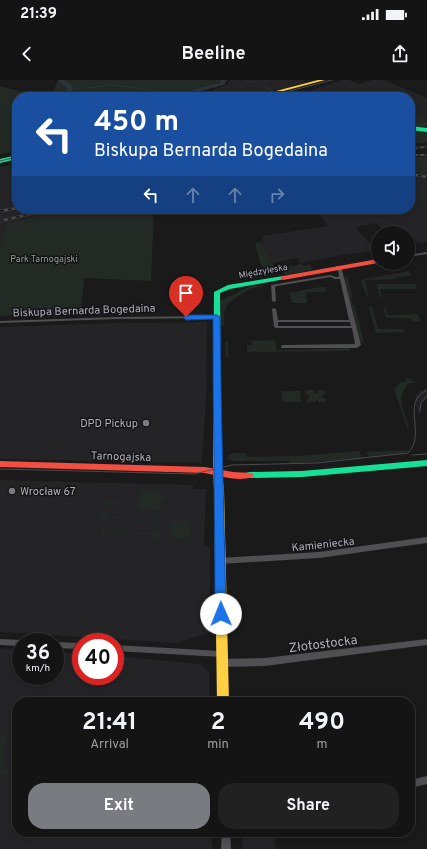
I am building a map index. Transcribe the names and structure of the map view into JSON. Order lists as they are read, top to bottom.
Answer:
{
  "streets": {
    "street": [
      "Międzyleska",
      "Biskupa Bernarda Bogedaina",
      "Tarnogajska",
      "Kamieniecka",
      "Złotostocka"
    ]
  },
  "crossings": [
    ["Międzyleska", "Biskupa Bernarda Bogedaina"]
  ],
  "parks": ["Park Tarnogajski"],
  "places": ["DPD Pickup", "Wrocław 67"],
  "page": {
    "status": "21:39",
    "header": "Beeline",
    "turn": ["450 m", "Biskupa Bernarda Bogedaina"],
    "speed": "36 km/h",
    "limit": "40",
    "eta": [
      "21:41",
      "Arrival",
      "2",
      "min",
      "490",
      "m"
    ],
    "buttons": ["Exit", "Share"]
  }
}
